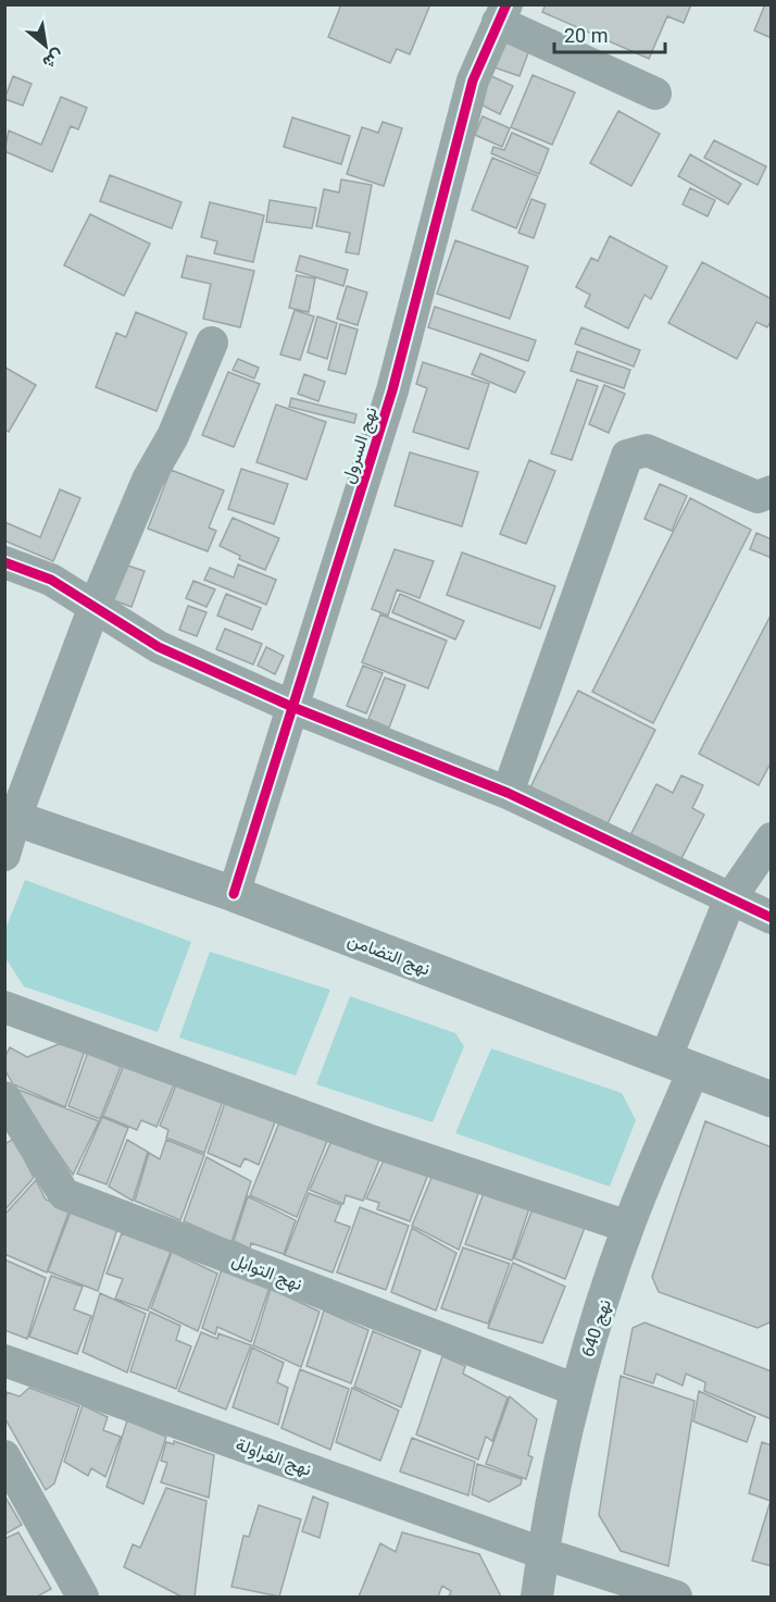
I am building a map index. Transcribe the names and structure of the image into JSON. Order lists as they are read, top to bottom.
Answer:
{
  "streets": {
    "street": [
      "نهج السرول",
      "نهج التضامن",
      "نهج التوابل",
      "نهج 640",
      "نهج الفراولة"
    ]
  },
  "crossings": [
    ["نهج السرول", "نهج التضامن"],
    ["نهج التضامن", "نهج 640"],
    ["نهج التوابل", "نهج 640"],
    ["نهج 640", "نهج الفراولة"]
  ],
  "scale_bar": "20 m",
  "north": "bottom right"
}
